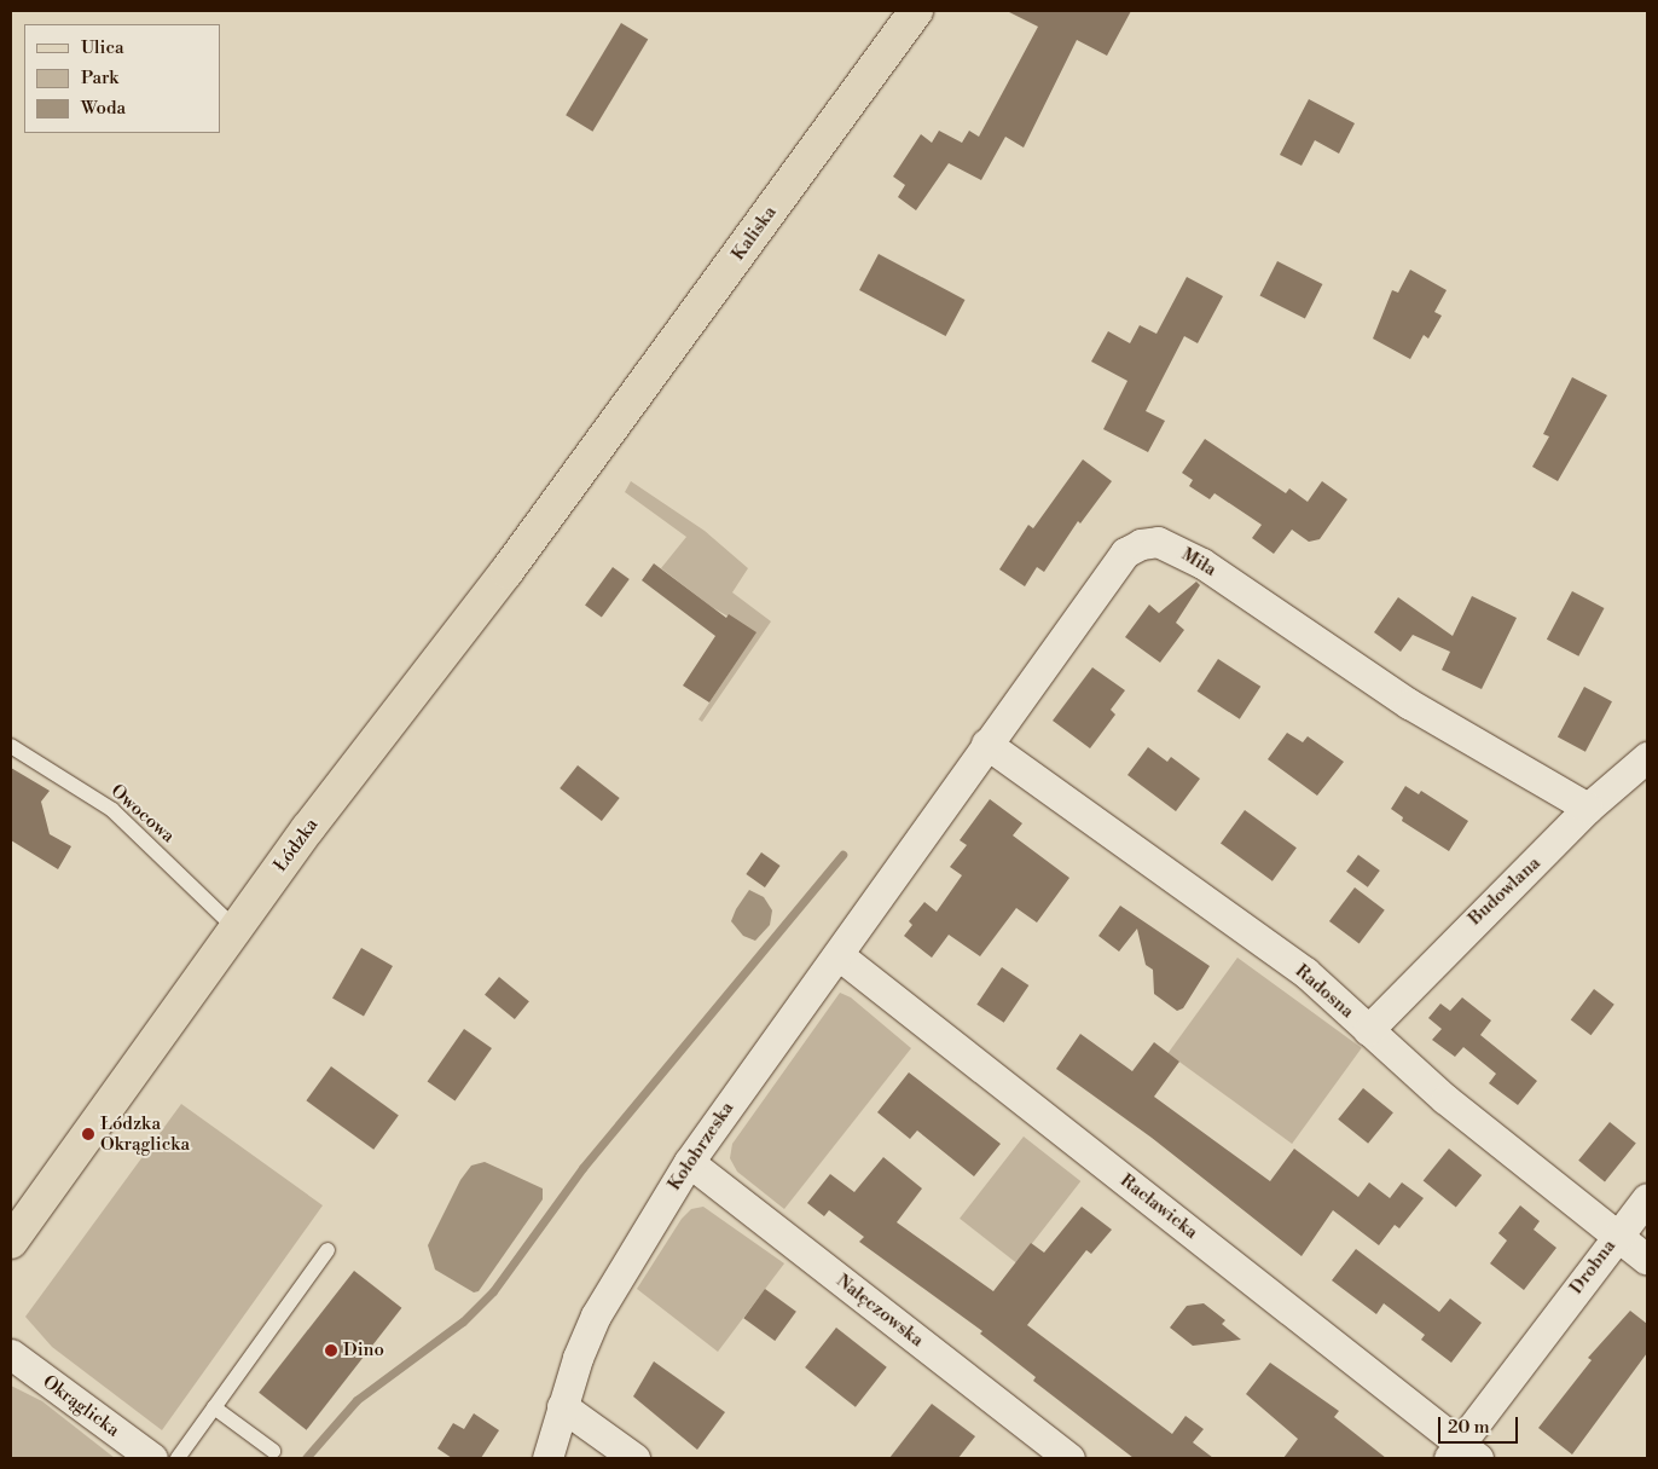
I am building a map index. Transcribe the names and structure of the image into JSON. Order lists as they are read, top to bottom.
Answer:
{
  "streets": {
    "main road": ["Kaliska", "Łódzka"],
    "street": [
      "Miła",
      "Budowlana",
      "Radosna",
      "Kołobrzeska",
      "Racławicka",
      "Drobna",
      "Nałęczowska",
      "Okrąglicka"
    ],
    "lane": ["Owocowa"]
  },
  "crossings": [
    ["Kaliska", "Łódzka"],
    ["Miła", "Budowlana"],
    ["Miła", "Radosna"],
    ["Miła", "Kołobrzeska"],
    ["Owocowa", "Łódzka"],
    ["Budowlana", "Radosna"],
    ["Radosna", "Drobna"],
    ["Kołobrzeska", "Racławicka"],
    ["Kołobrzeska", "Nałęczowska"],
    ["Racławicka", "Drobna"]
  ],
  "places": ["Łódzka Okrąglicka", "Dino"],
  "legend": ["Ulica", "Park", "Woda"],
  "scale_bar": "20 m"
}
